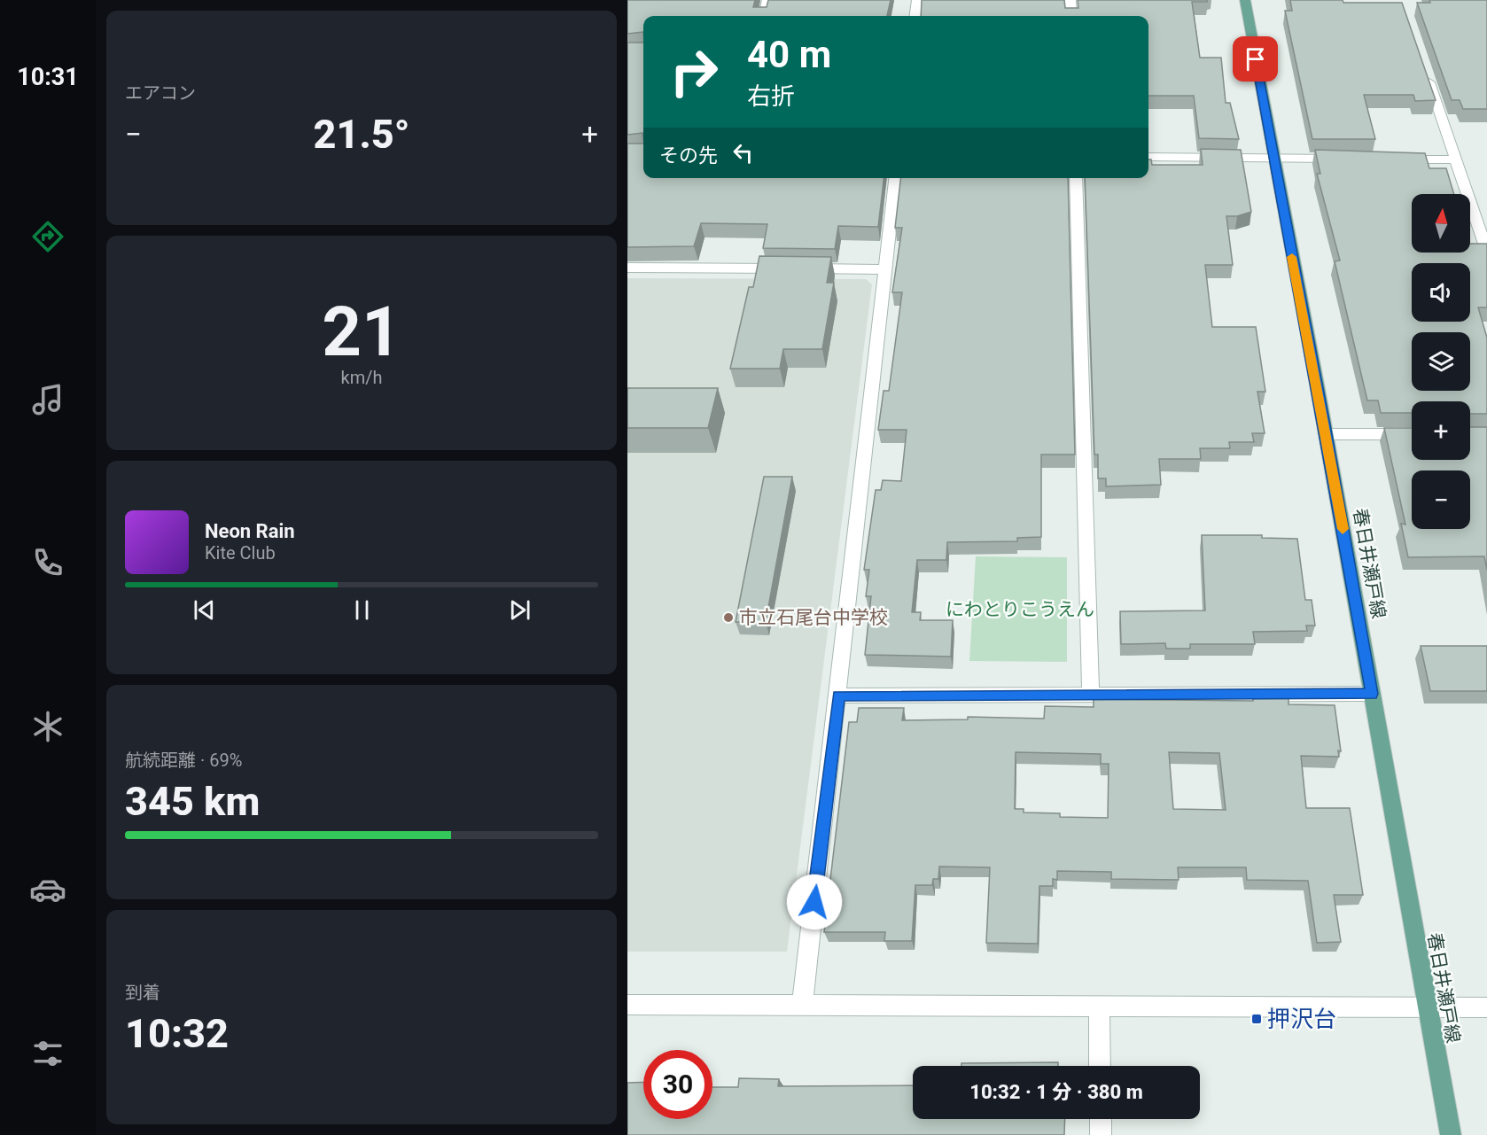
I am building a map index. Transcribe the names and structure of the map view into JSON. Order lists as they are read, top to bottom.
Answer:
{
  "streets": {
    "main road": ["春日井瀬戸線"]
  },
  "parks": ["にわとりこうえん"],
  "places": {
    "other": ["市立石尾台中学校"],
    "transit": ["押沢台"]
  },
  "north": "top",
  "page": {
    "tabs": "10:31",
    "tile": [
      "エアコン",
      ["21", "km/h"],
      ["航続距離 · 69%", "345 km"],
      ["到着", "10:32"]
    ],
    "turn": ["40 m", "右折"],
    "heat": ["−", "21.5°", "+"],
    "then": "その先",
    "map_buttons": ["+", "−"],
    "song": ["Neon Rain", "Kite Club"],
    "limit": "30",
    "trip": "10:32 · 1 分 · 380 m"
  }
}
